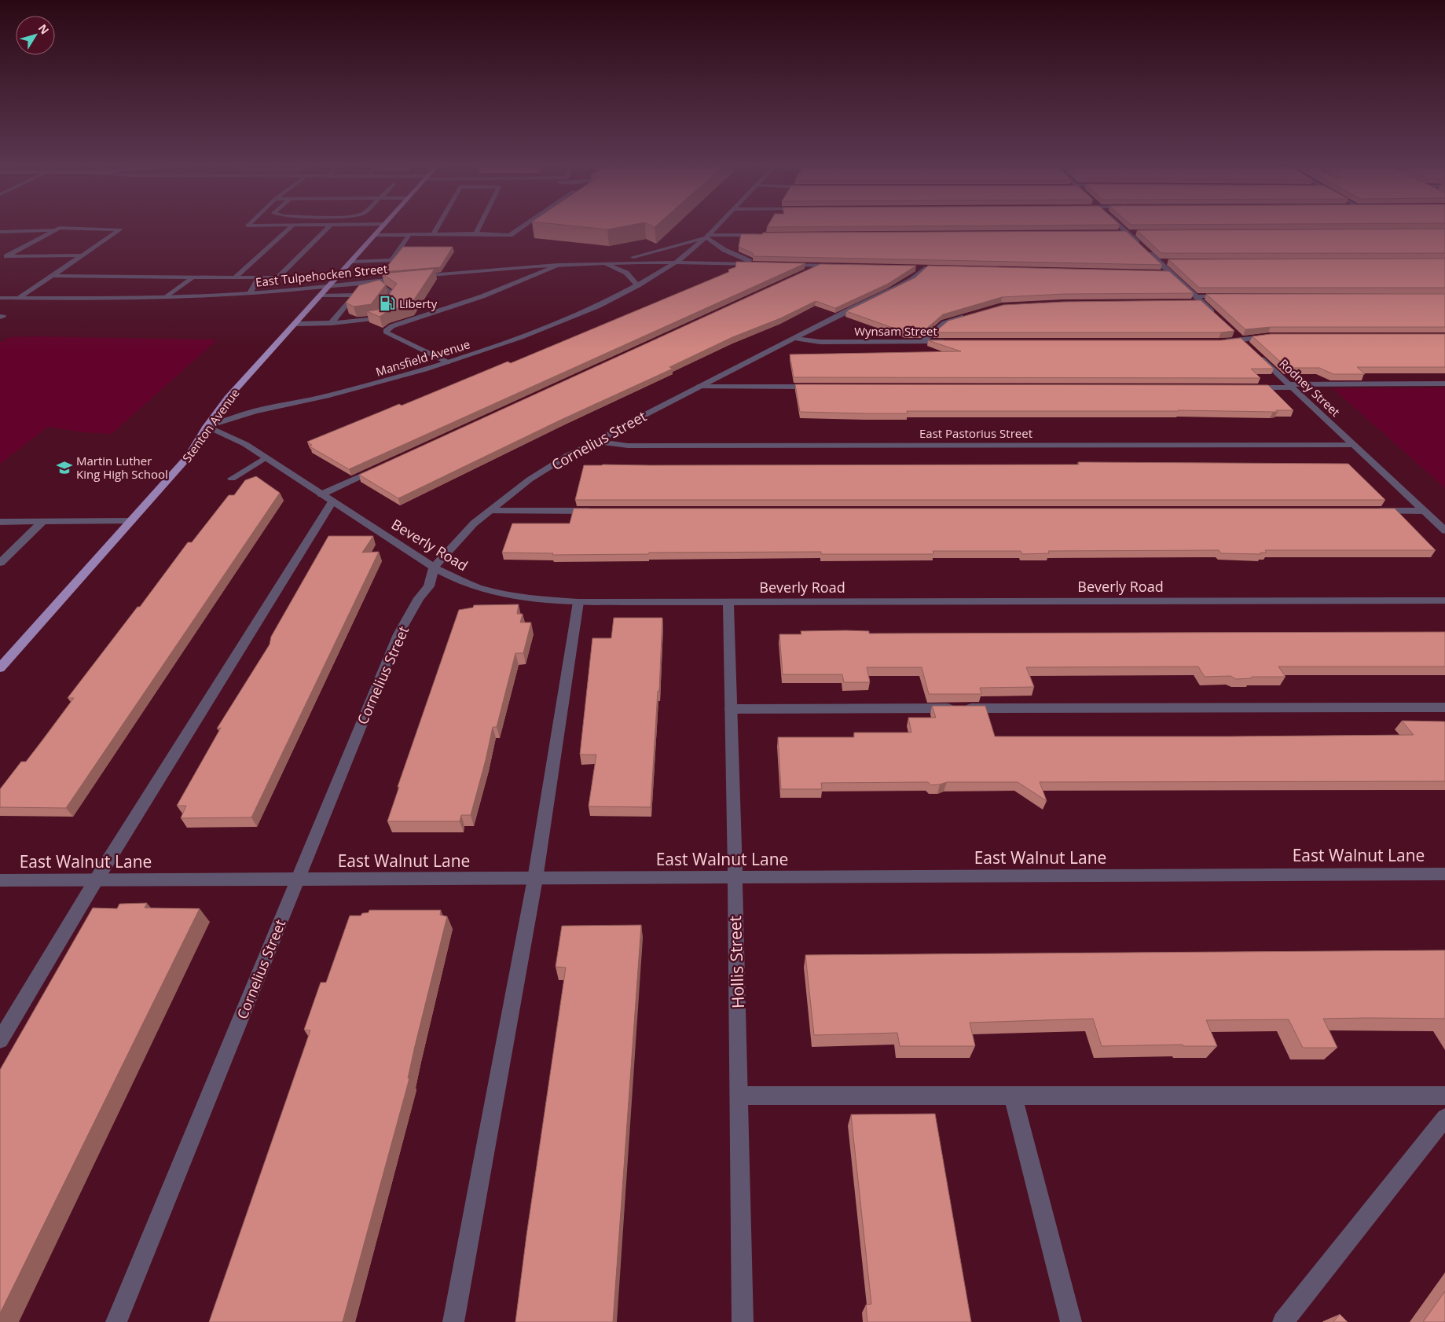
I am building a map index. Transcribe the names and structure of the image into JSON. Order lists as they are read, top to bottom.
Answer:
{
  "streets": {
    "main road": ["Stenton Avenue"],
    "street": [
      "East Tulpehocken Street",
      "Wynsam Street",
      "Mansfield Avenue",
      "Rodney Street",
      "East Pastorius Street",
      "Cornelius Street",
      "Beverly Road",
      "East Walnut Lane",
      "Hollis Street"
    ]
  },
  "crossings": [
    ["East Tulpehocken Street", "Stenton Avenue"],
    ["Wynsam Street", "Cornelius Street"],
    ["Mansfield Avenue", "Stenton Avenue"],
    ["Mansfield Avenue", "Beverly Road"],
    ["Rodney Street", "East Pastorius Street"],
    ["Stenton Avenue", "Beverly Road"],
    ["East Pastorius Street", "Cornelius Street"],
    ["Cornelius Street", "Beverly Road"],
    ["Cornelius Street", "East Walnut Lane"],
    ["Beverly Road", "Hollis Street"],
    ["East Walnut Lane", "Hollis Street"]
  ],
  "places": {
    "fuel station": ["Liberty"],
    "school or university": ["Martin Luther King High School"]
  },
  "north": "top right"
}
